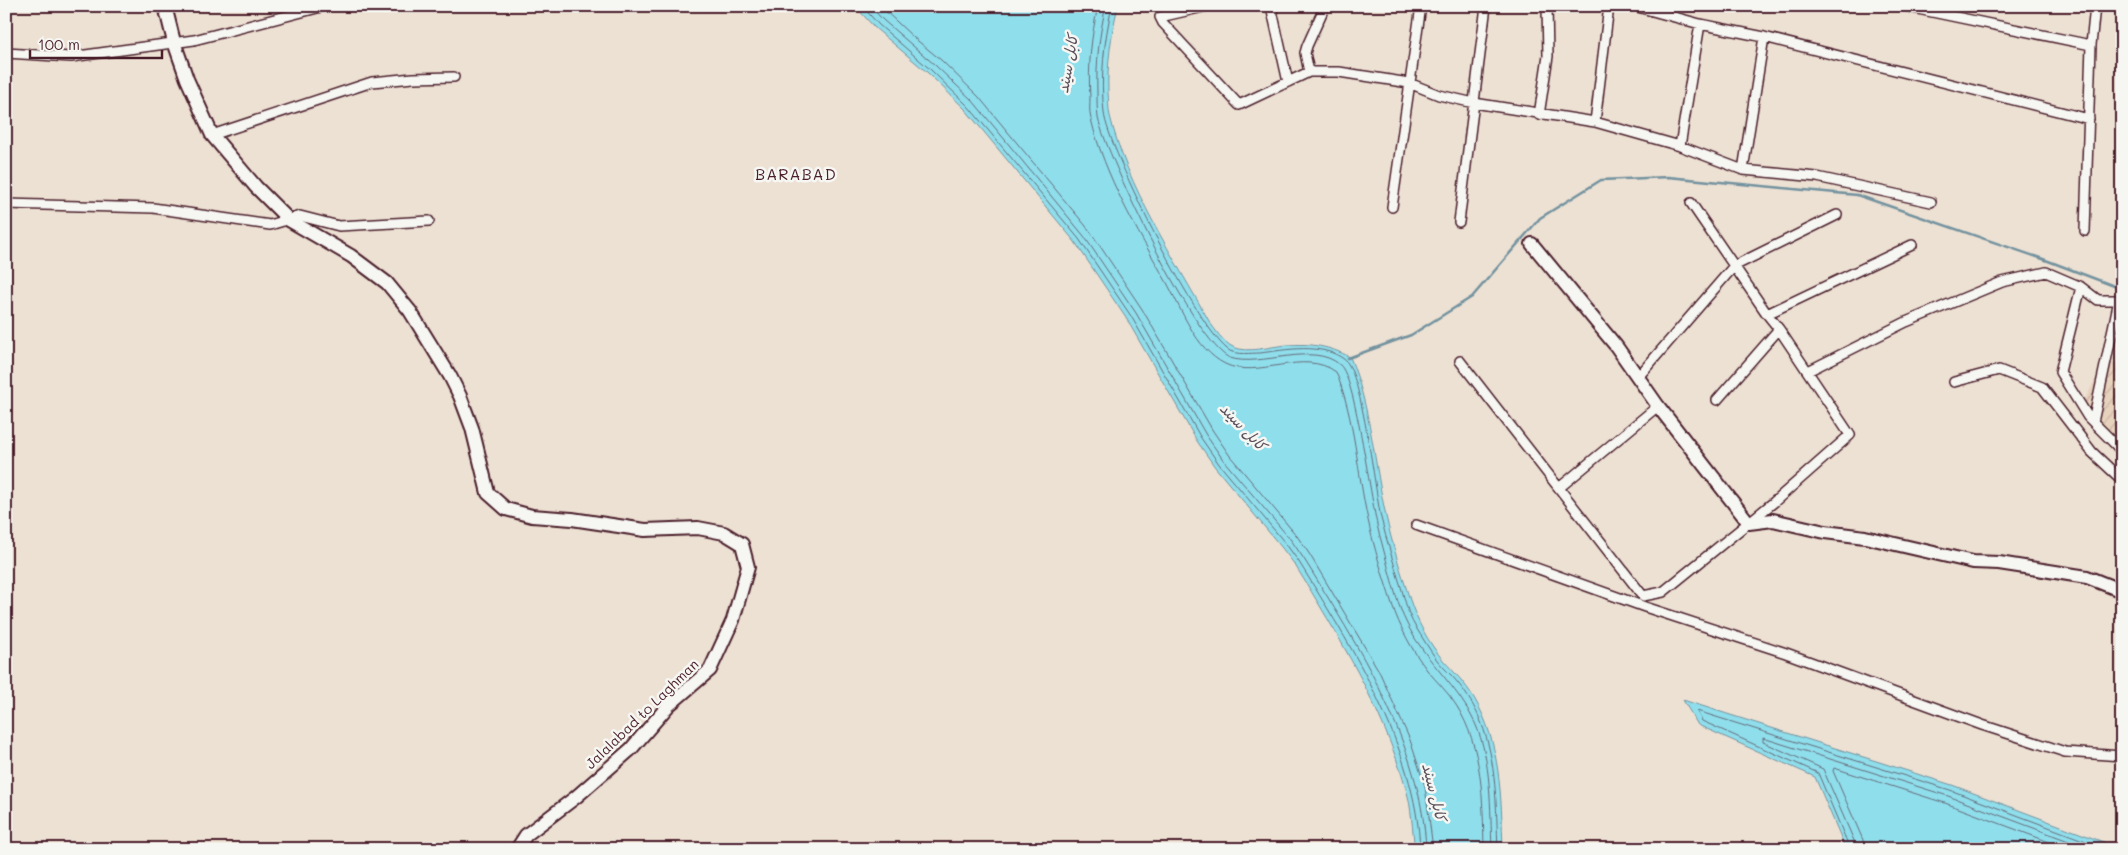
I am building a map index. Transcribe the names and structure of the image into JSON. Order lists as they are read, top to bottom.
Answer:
{
  "streets": {
    "street": ["Jalalabad to Laghman"]
  },
  "districts": ["BARABAD"],
  "water": ["کابل سيند"],
  "scale_bar": "100 m"
}
